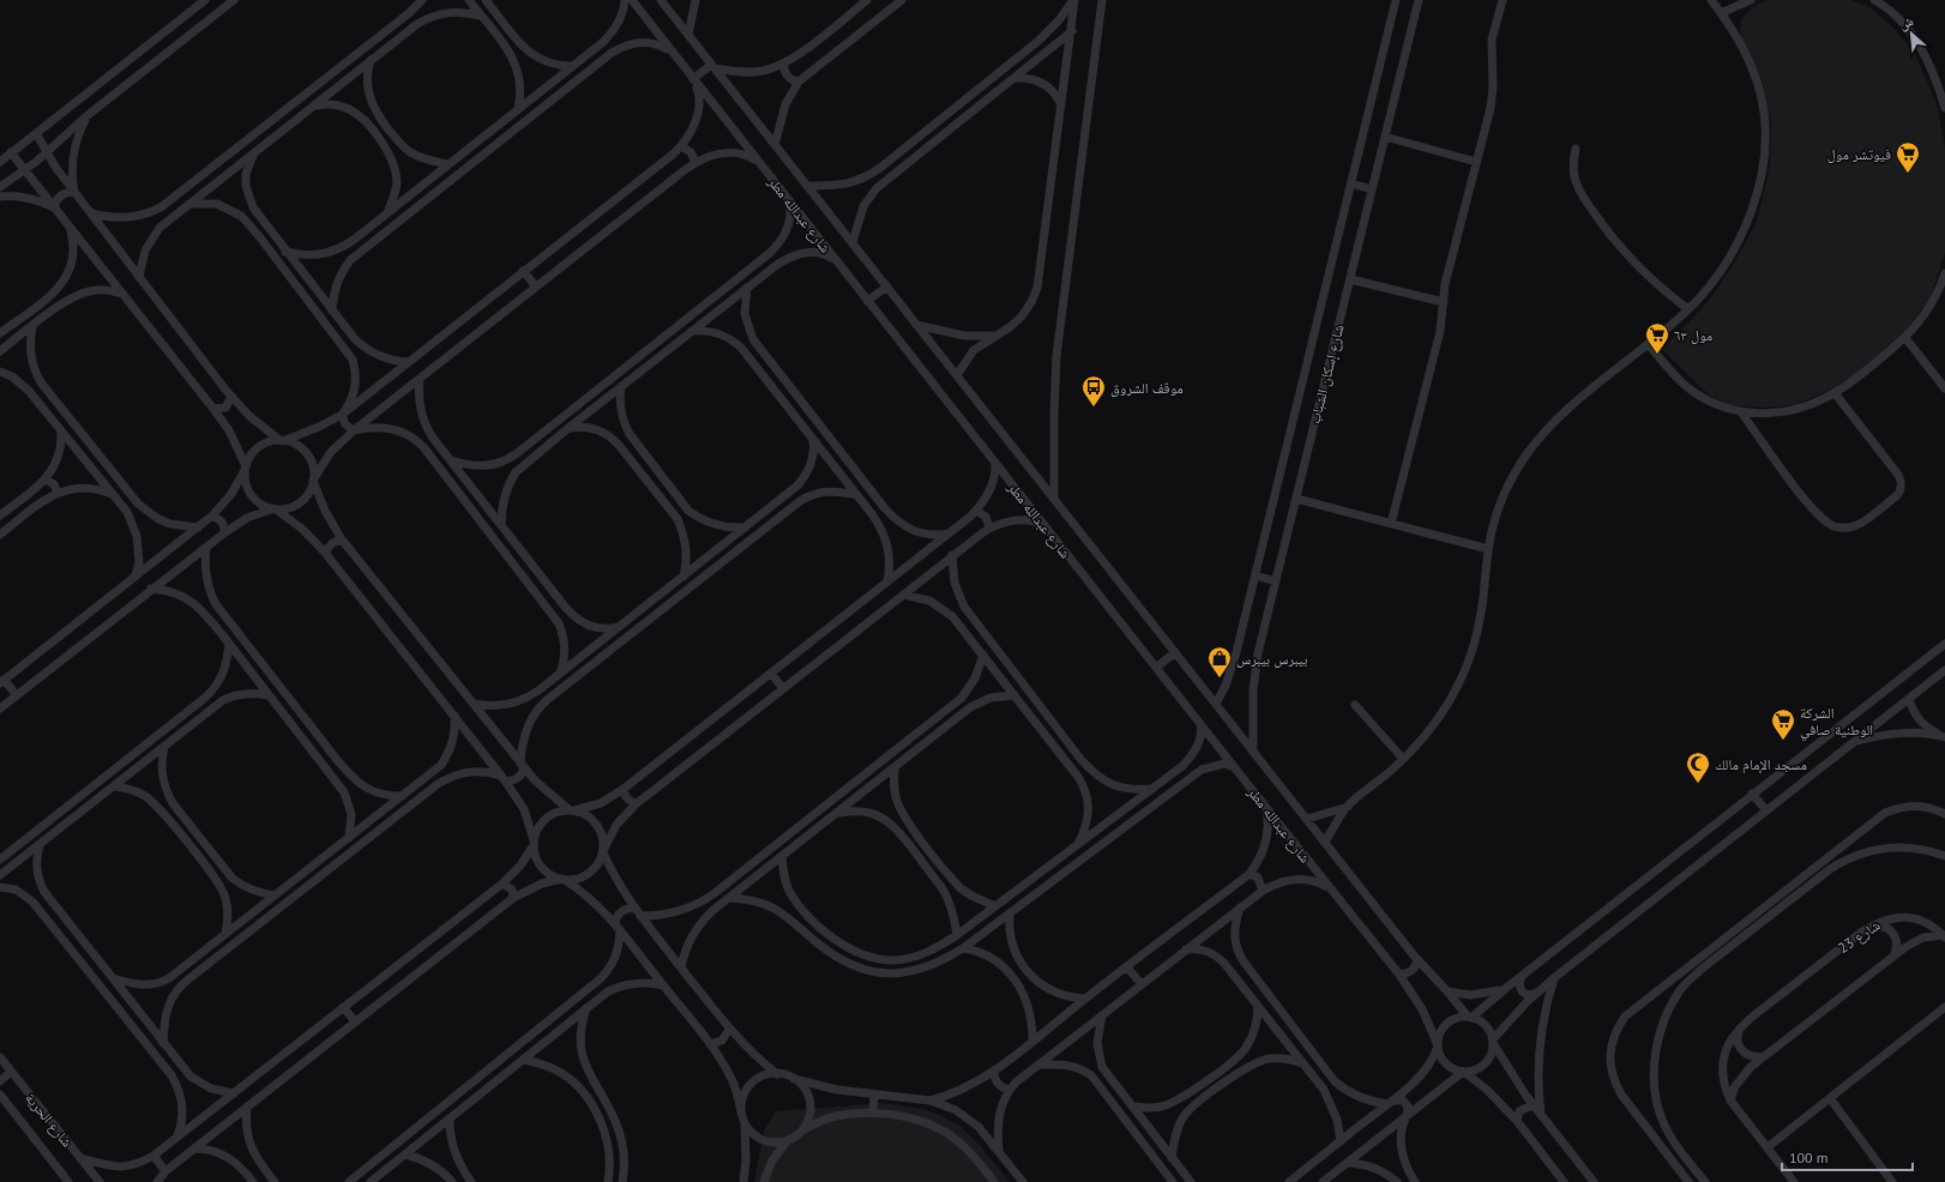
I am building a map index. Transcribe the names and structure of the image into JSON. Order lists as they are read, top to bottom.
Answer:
{
  "streets": {
    "street": [
      "شارع عبدالله مطر",
      "شارع إسكان الشباب",
      "شارع 23",
      "شارع الحرية"
    ]
  },
  "crossings": [
    ["شارع عبدالله مطر", "شارع إسكان الشباب"]
  ],
  "places": {
    "supermarket": ["فيوتشر مول", "مول ٦٣", "الشركة الوطنية صافي"],
    "bus stop": ["موقف الشروق"],
    "shop": ["بيبرس بيبرس"],
    "mosque": ["مسجد الإمام مالك"]
  },
  "scale_bar": "100 m",
  "north": "top left"
}
